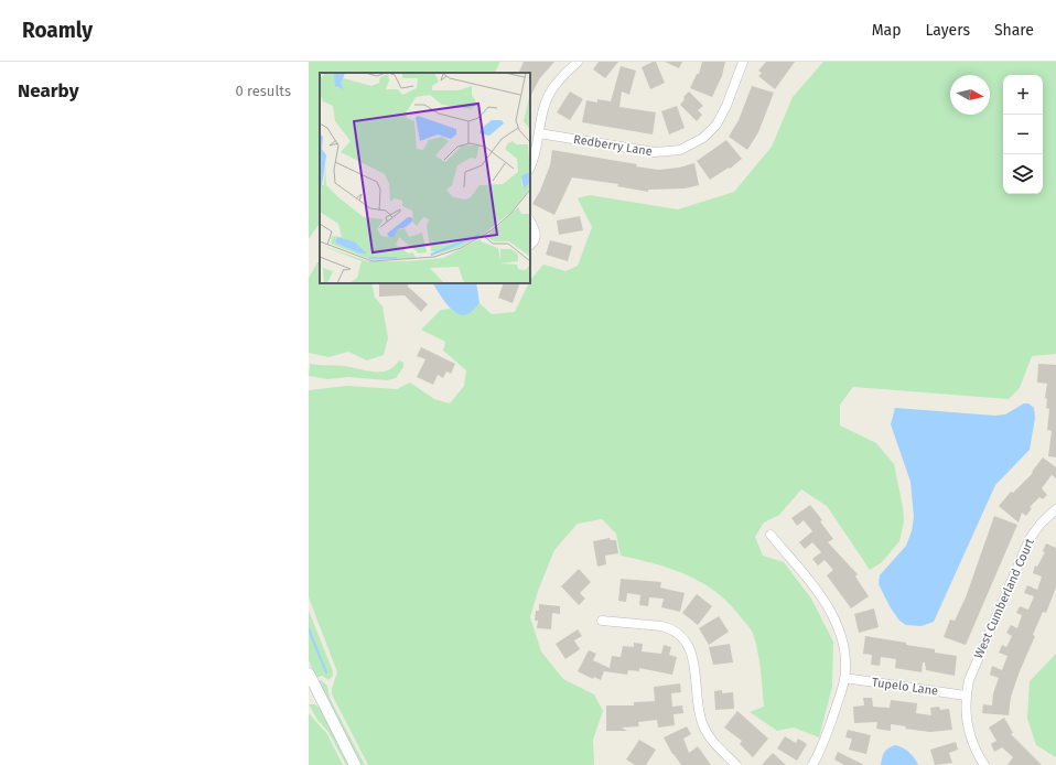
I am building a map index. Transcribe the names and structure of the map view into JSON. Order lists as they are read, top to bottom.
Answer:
{
  "streets": {
    "street": ["Redberry Lane", "West Cumberland Court", "Tupelo Lane"]
  },
  "crossings": [
    ["West Cumberland Court", "Tupelo Lane"]
  ],
  "north": "right",
  "page": {
    "header": "Roamly",
    "nav": ["Map", "Layers", "Share"],
    "heading": ["Nearby", "0 results"],
    "map_buttons": ["+", "−"]
  }
}
